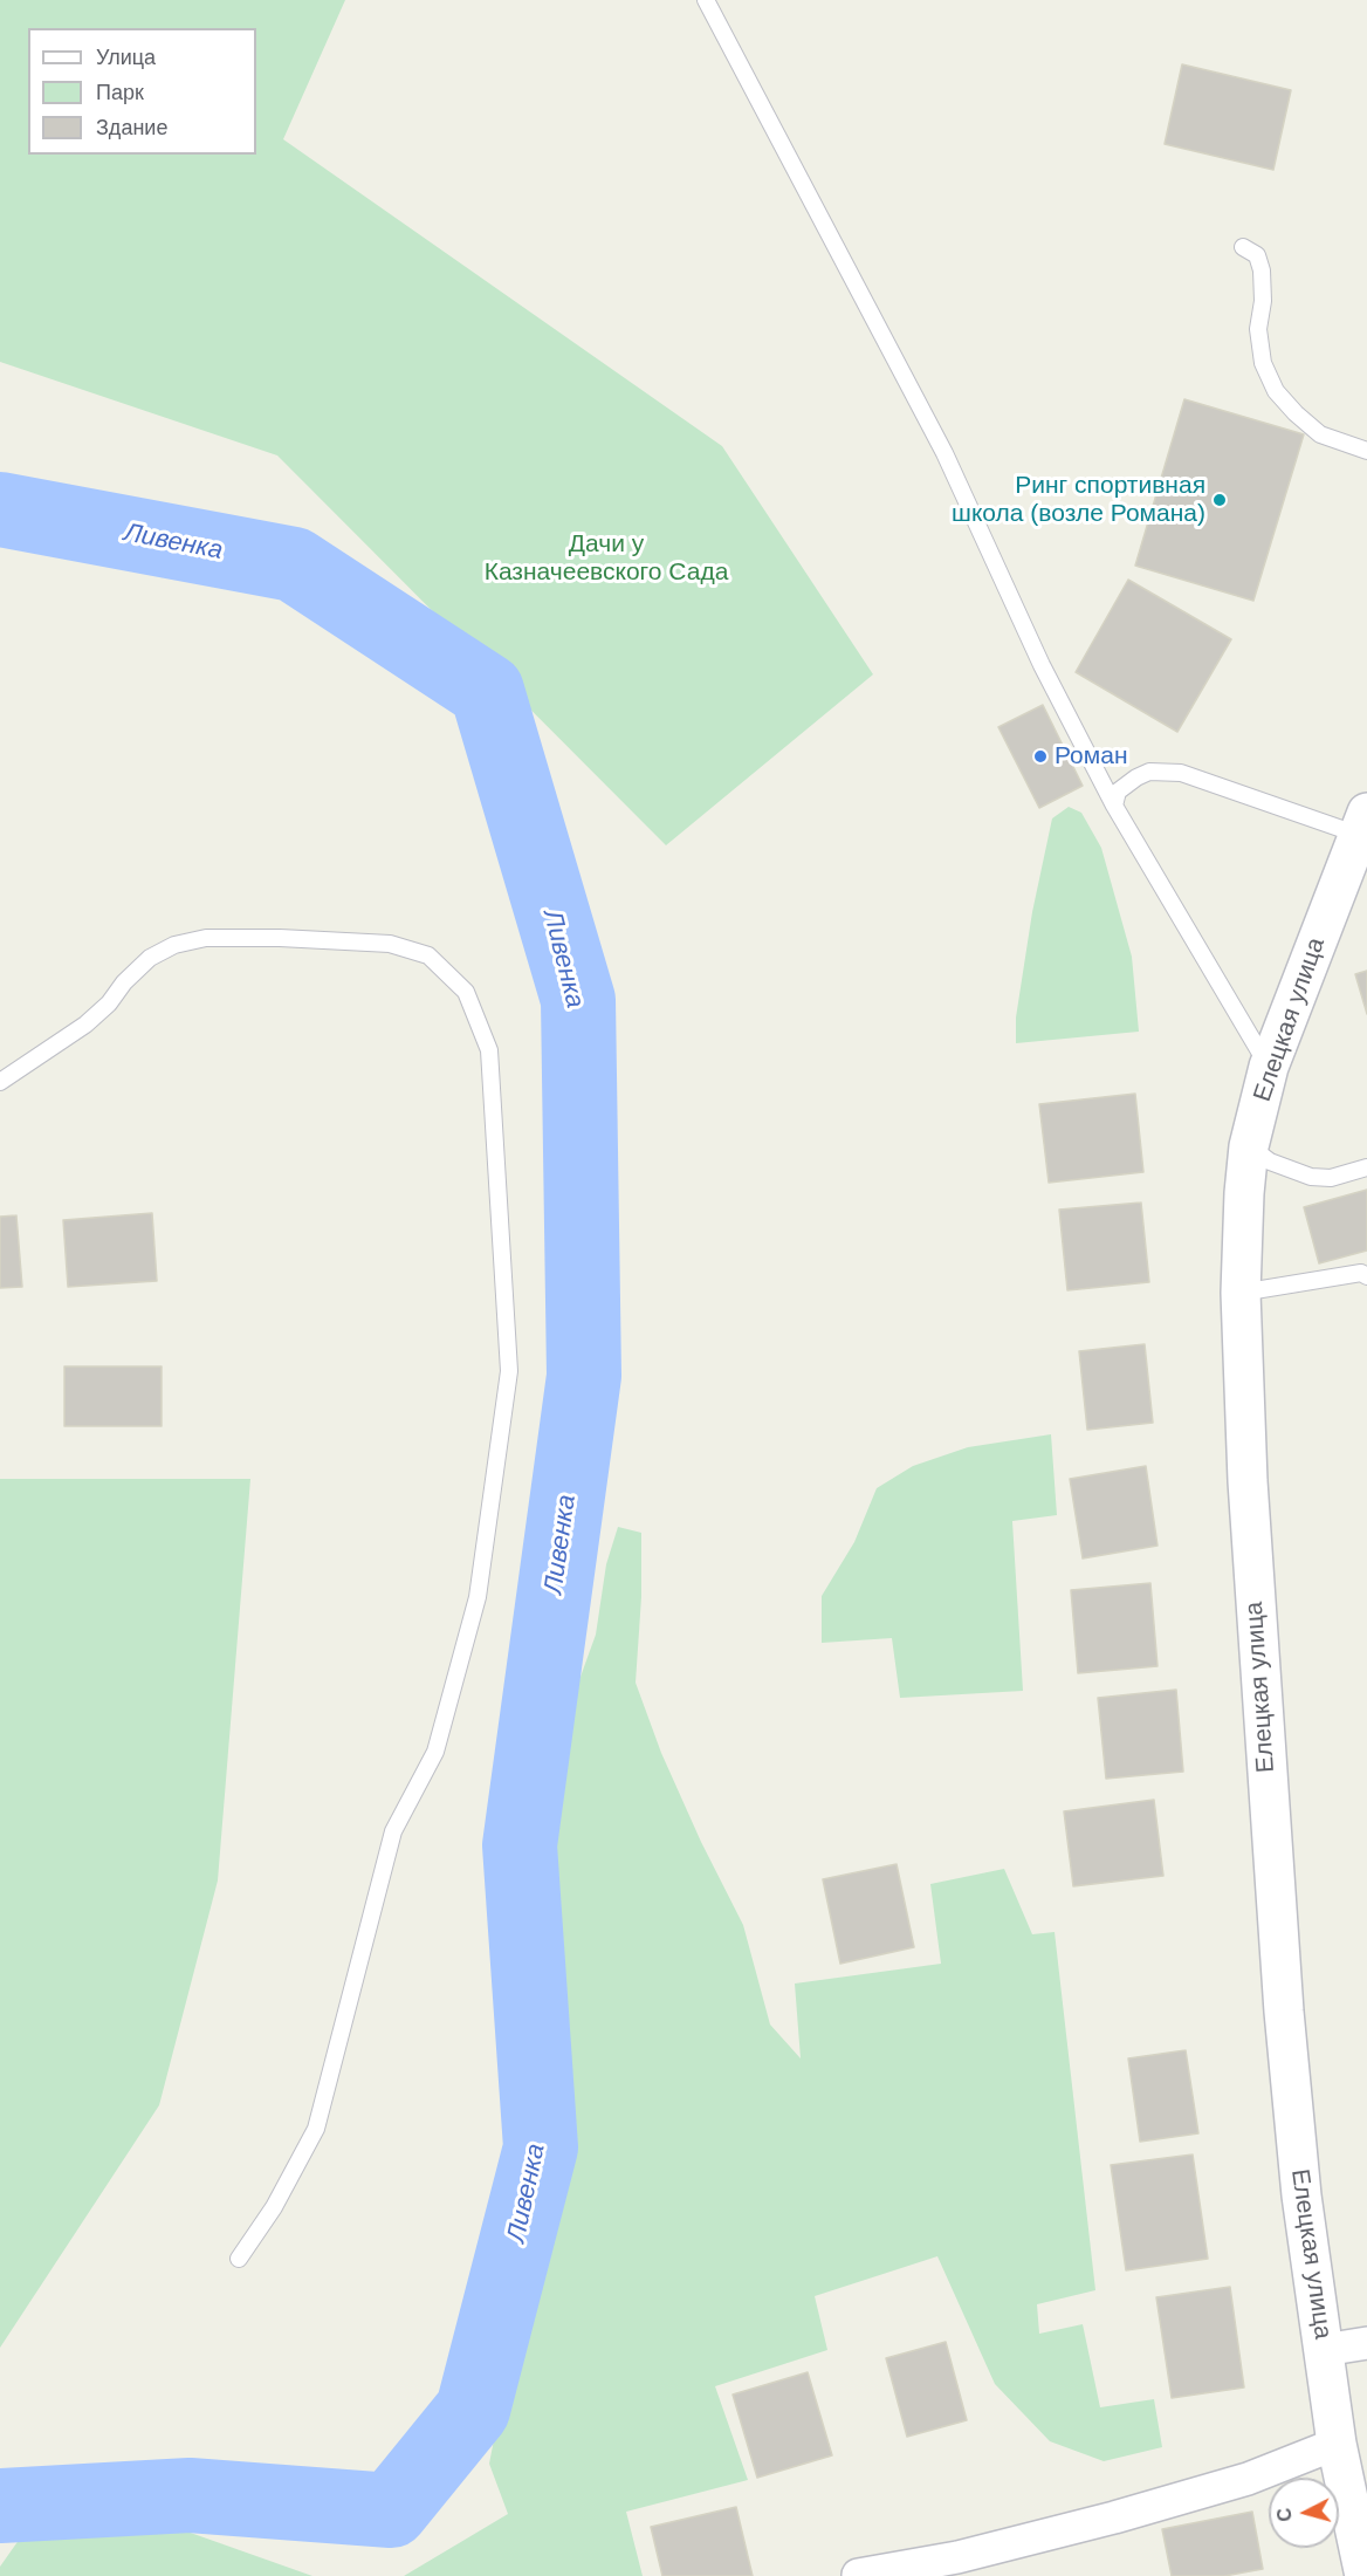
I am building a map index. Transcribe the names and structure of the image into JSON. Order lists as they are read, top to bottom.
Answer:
{
  "streets": {
    "street": ["Елецкая улица"]
  },
  "water": ["Ливенка"],
  "parks": ["Дачи у Казначеевского Сада"],
  "places": ["Ринг спортивная школа (возле Романа)", "Роман"],
  "legend": ["Улица", "Парк", "Здание"],
  "north": "left"
}
